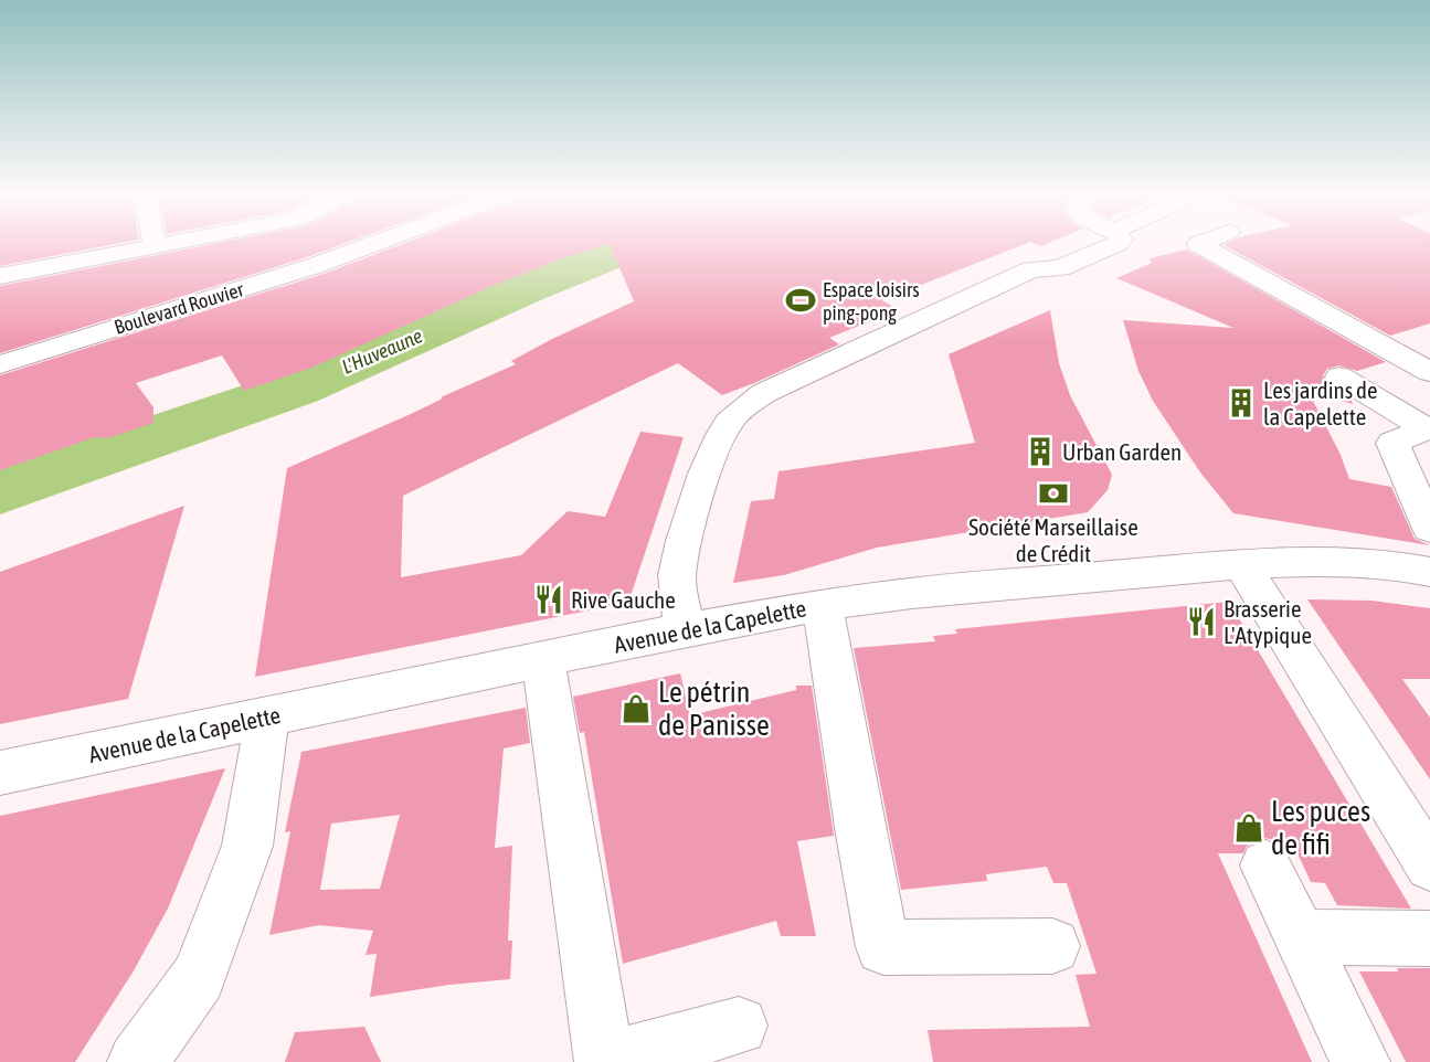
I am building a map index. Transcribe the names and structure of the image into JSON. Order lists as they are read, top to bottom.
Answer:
{
  "streets": {
    "street": ["Boulevard Rouvier", "Avenue de la Capelette"]
  },
  "water": ["L'Huveaune"],
  "places": {
    "sports": ["Espace loisirs ping-pong"],
    "building": ["Les jardins de la Capelette", "Urban Garden"],
    "bank": ["Société Marseillaise de Crédit"],
    "restaurant": ["Rive Gauche", "Brasserie L'Atypique"],
    "shop": ["Le pétrin de Panisse", "Les puces de fifi"]
  }
}
